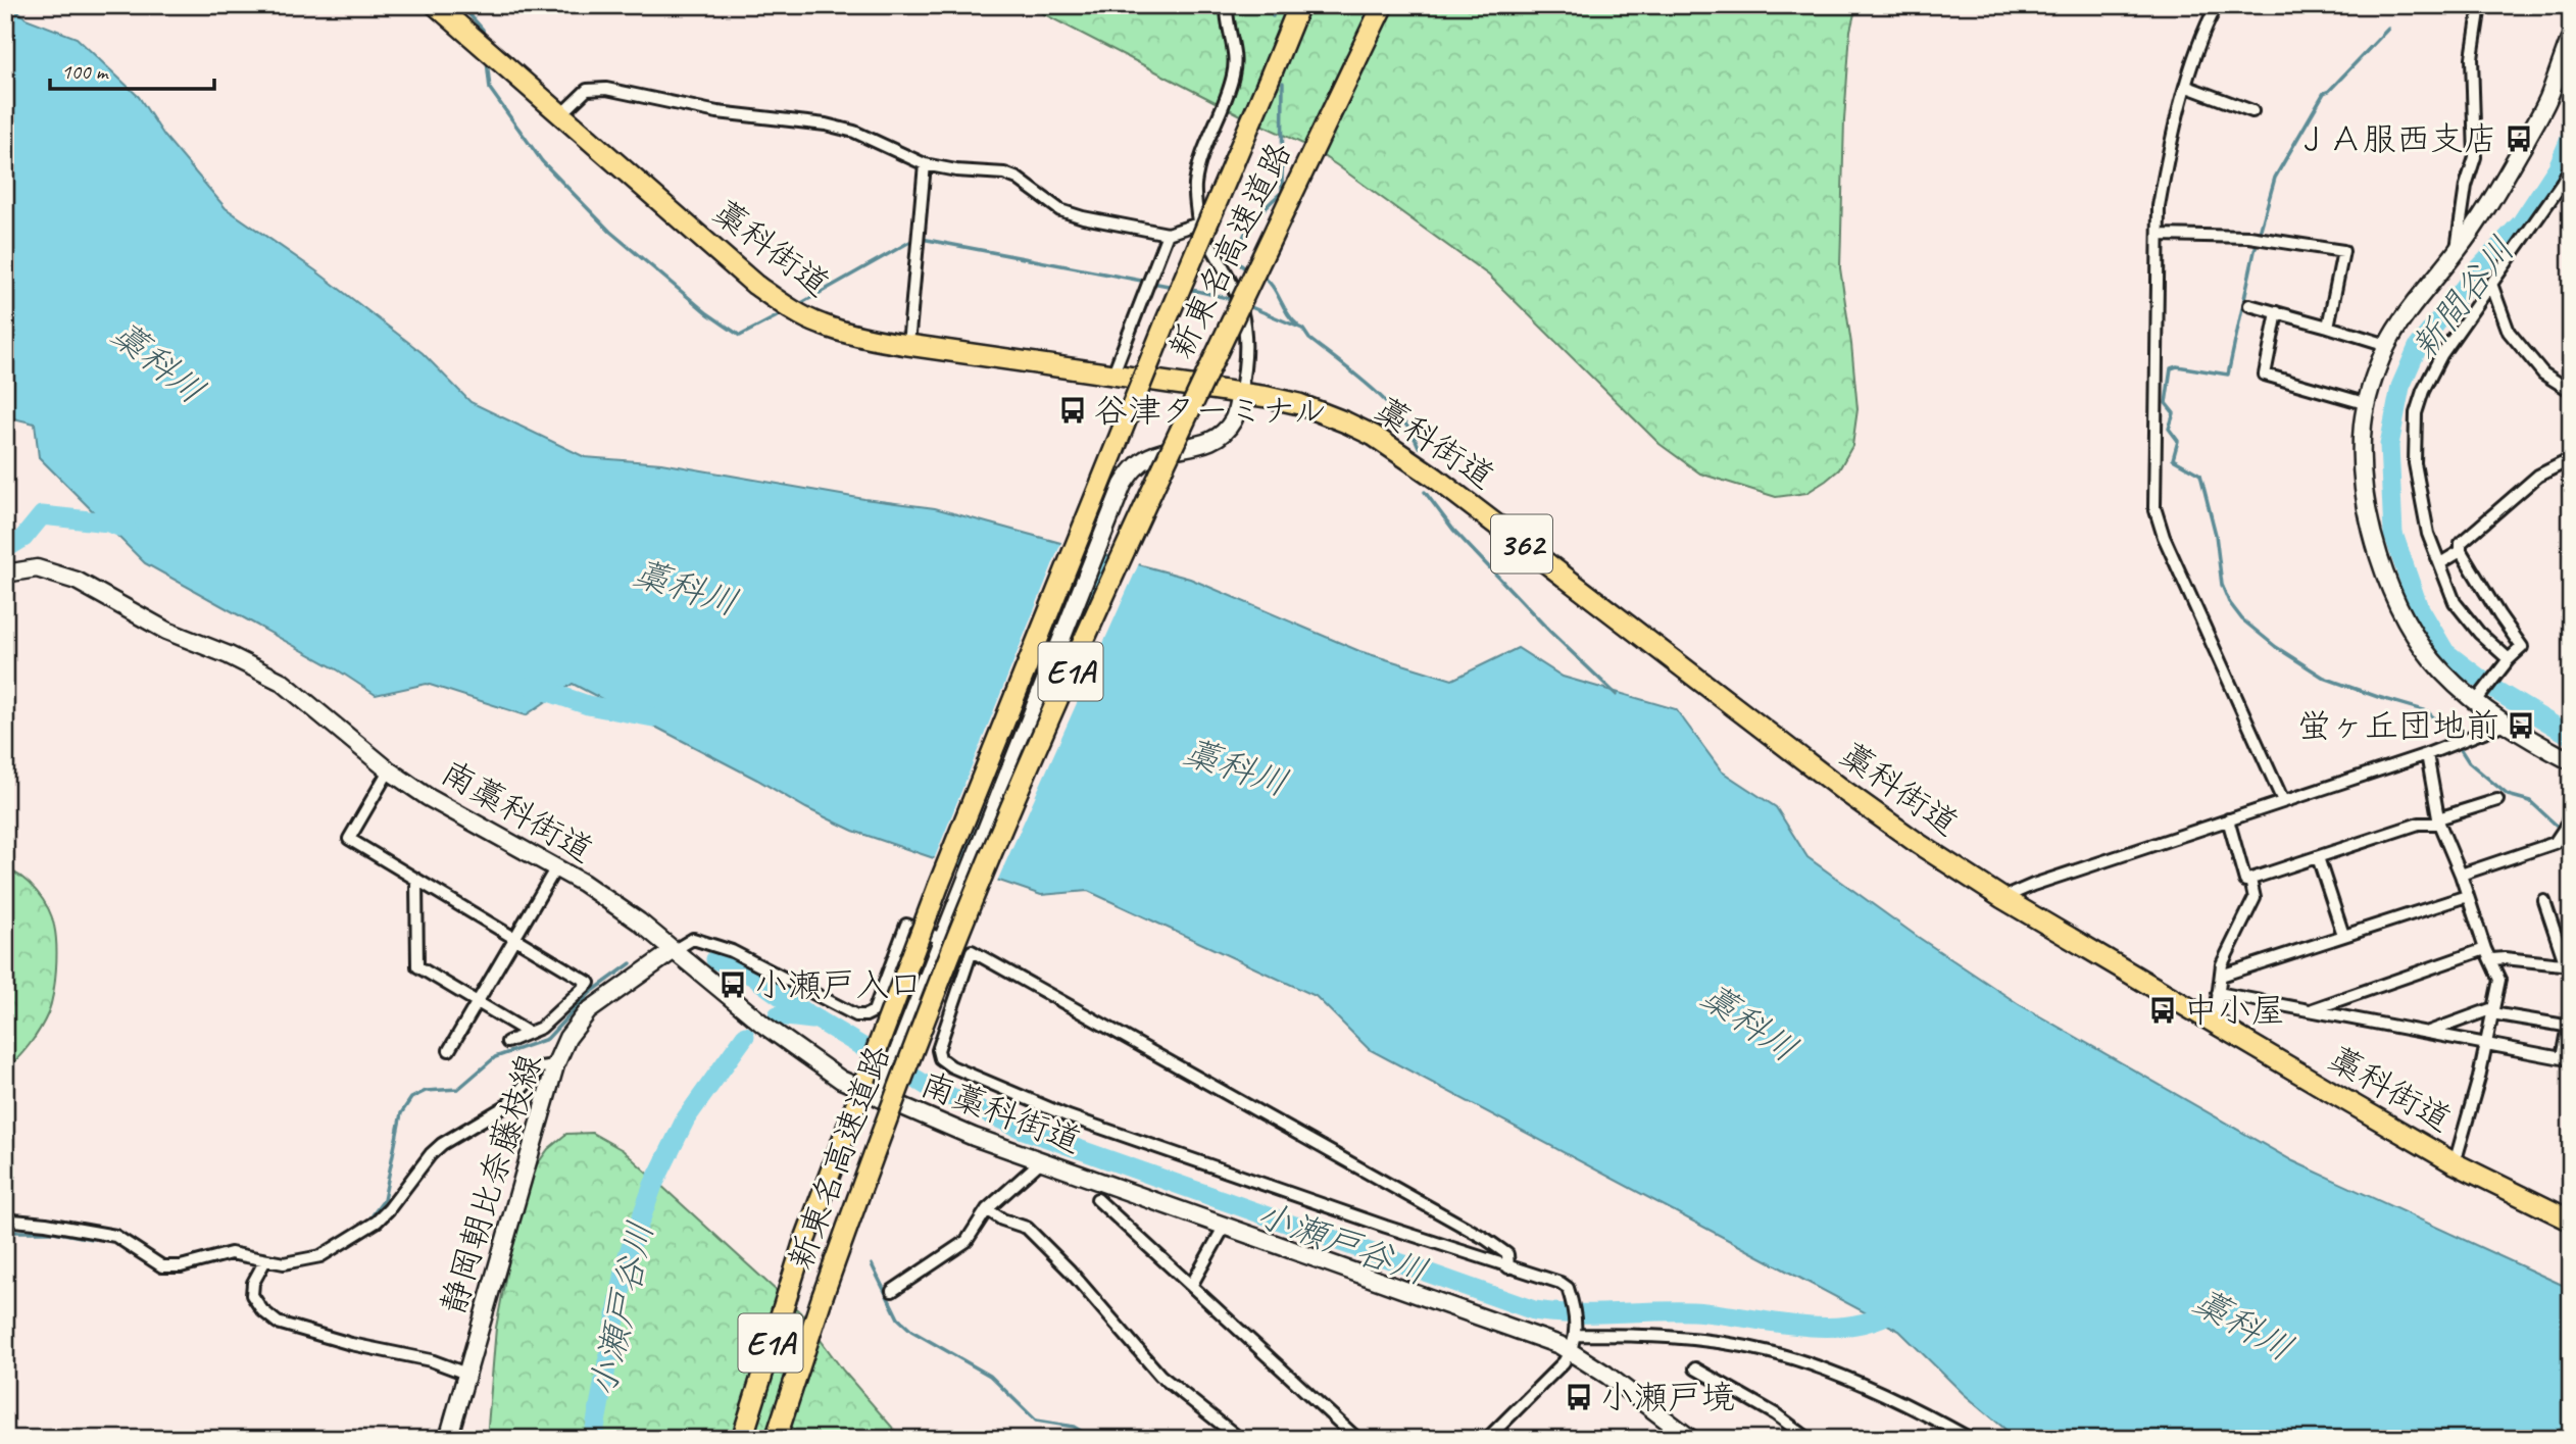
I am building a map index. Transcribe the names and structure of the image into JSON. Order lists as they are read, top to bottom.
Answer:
{
  "streets": {
    "highway": [
      "藁科街道",
      "新東名高速道路",
      "362",
      "E1A"
    ],
    "main road": ["南藁科街道", "静岡朝比奈藤枝線"]
  },
  "crossings": [
    ["南藁科街道", "静岡朝比奈藤枝線"]
  ],
  "water": ["新間谷川", "藁科川", "小瀬戸谷川"],
  "places": {
    "bus stop": [
      "ＪＡ服西支店",
      "谷津ターミナル",
      "蛍ヶ丘団地前",
      "小瀬戸入口",
      "中小屋",
      "小瀬戸境"
    ]
  },
  "scale_bar": "100 m"
}
